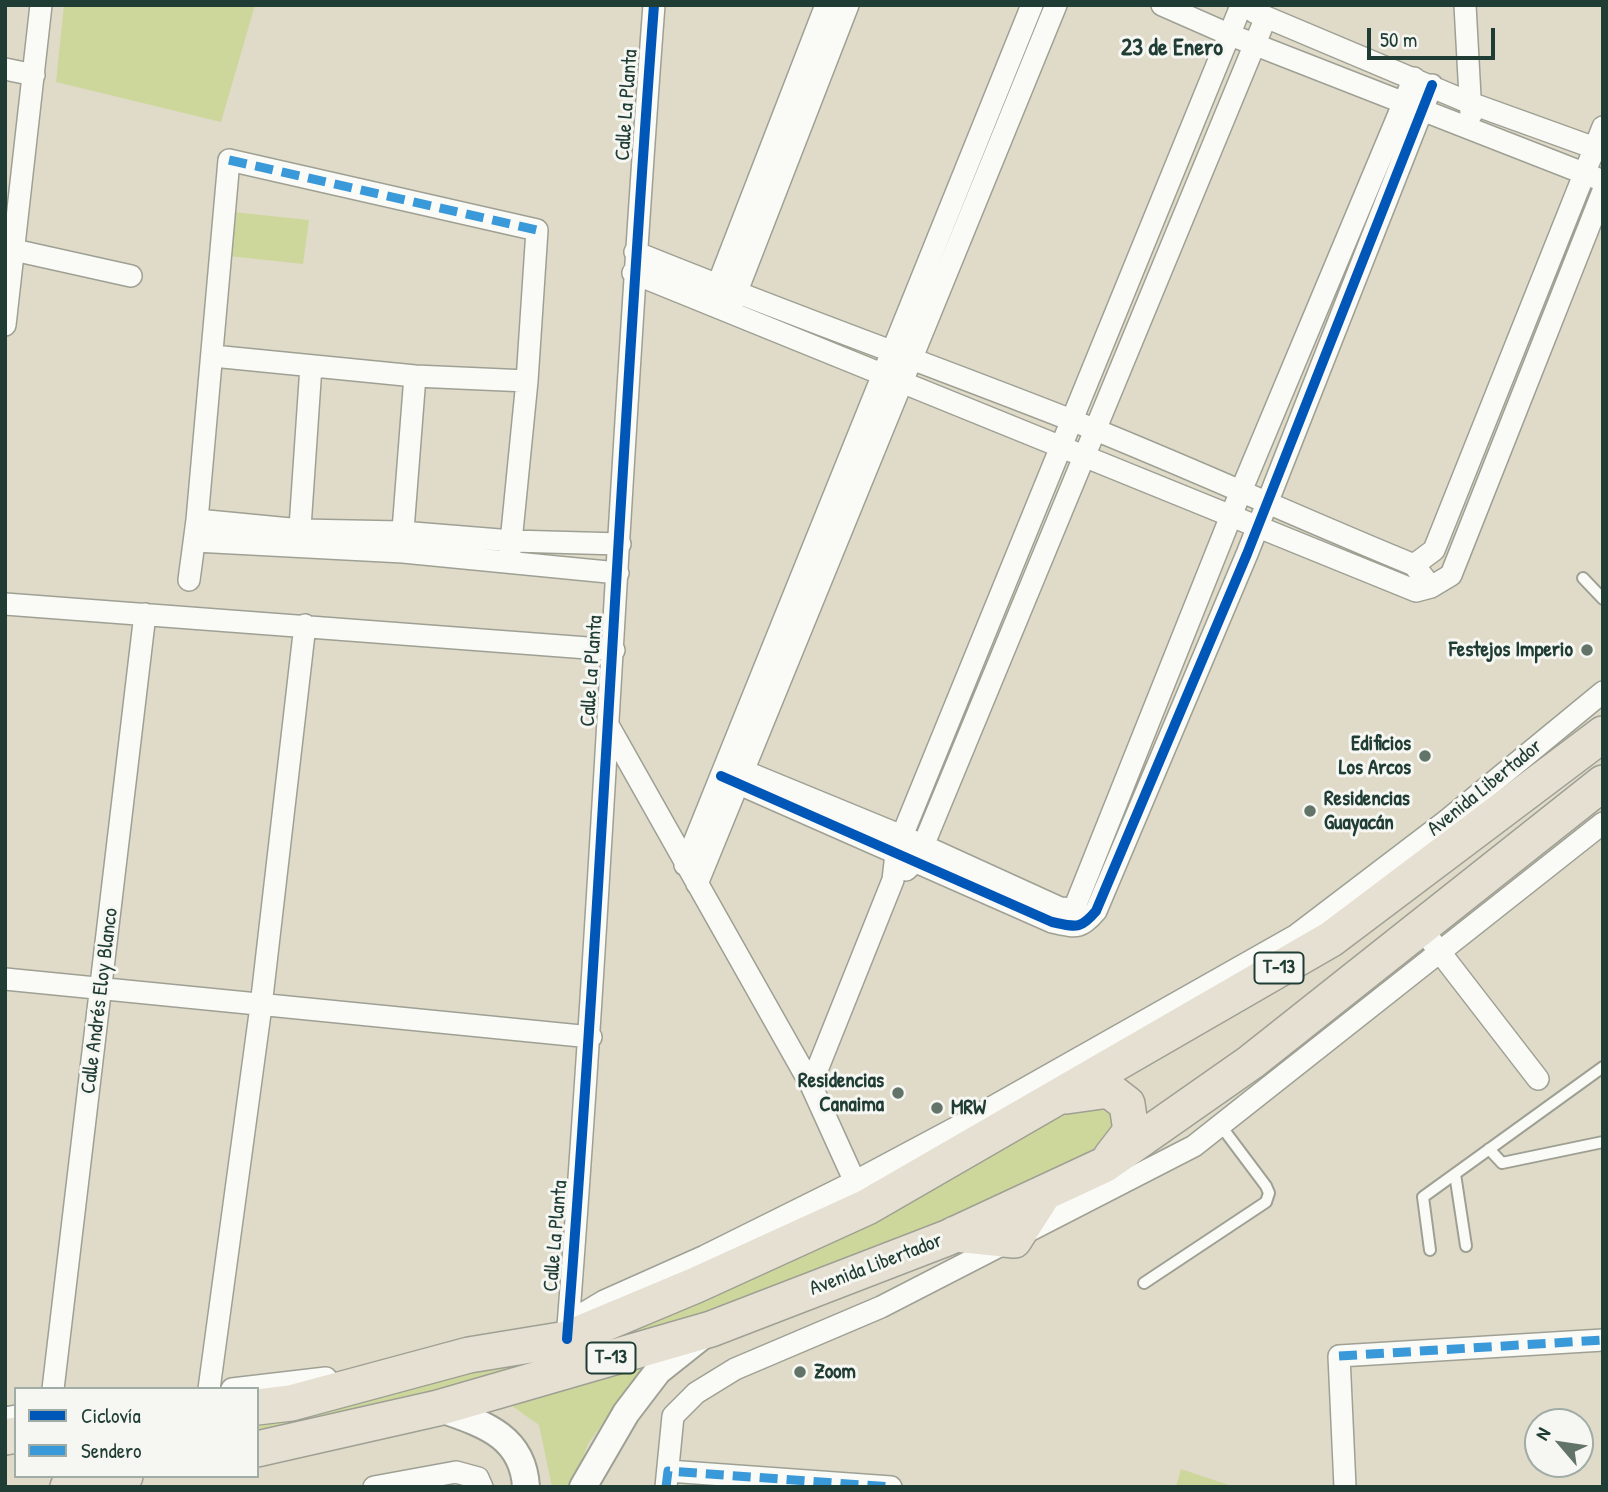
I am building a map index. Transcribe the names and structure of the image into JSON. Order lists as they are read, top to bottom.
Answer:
{
  "streets": {
    "highway": ["Avenida Libertador", "T-13"],
    "street": ["Calle La Planta", "Calle Andrés Eloy Blanco"]
  },
  "crossings": [
    ["Calle La Planta", "Avenida Libertador"],
    ["Avenida Libertador", "T-13"]
  ],
  "districts": ["23 de Enero"],
  "places": [
    "Festejos Imperio",
    "Edificios Los Arcos",
    "Residencias Guayacán",
    "Residencias Canaima",
    "MRW",
    "Zoom"
  ],
  "legend": ["Ciclovía", "Sendero"],
  "scale_bar": "50 m",
  "north": "top left"
}
